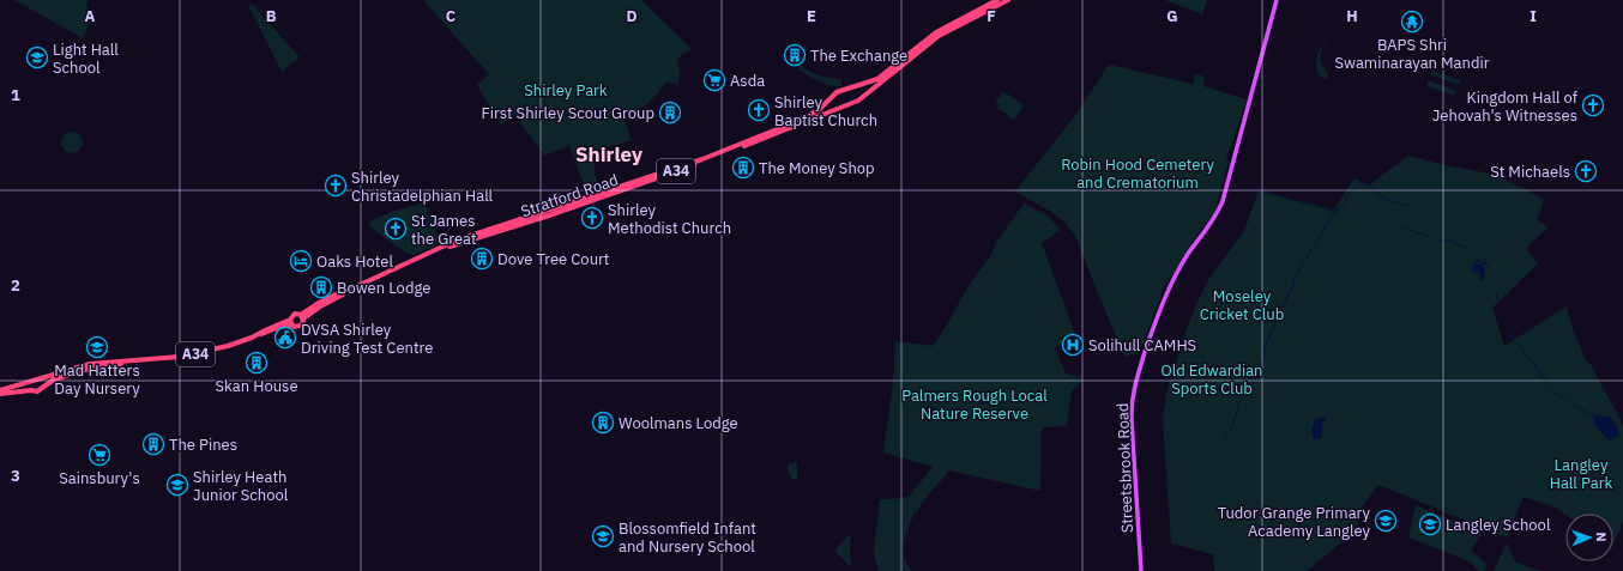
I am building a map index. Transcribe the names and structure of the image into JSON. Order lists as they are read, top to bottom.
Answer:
{
  "streets": {
    "highway": ["A34", "Stratford Road"],
    "main road": ["Streetsbrook Road"]
  },
  "crossings": [
    ["A34", "Stratford Road"]
  ],
  "districts": ["Shirley"],
  "parks": [
    "Shirley Park",
    "Robin Hood Cemetery and Crematorium",
    "Moseley Cricket Club",
    "Old Edwardian Sports Club",
    "Palmers Rough Local Nature Reserve",
    "Langley Hall Park"
  ],
  "places": {
    "temple": ["BAPS Shri Swaminarayan Mandir"],
    "building": [
      "The Exchange",
      "First Shirley Scout Group",
      "The Money Shop",
      "Dove Tree Court",
      "Bowen Lodge",
      "Skan House",
      "Woolmans Lodge",
      "The Pines"
    ],
    "school or university": [
      "Light Hall School",
      "Mad Hatters Day Nursery",
      "Shirley Heath Junior School",
      "Tudor Grange Primary Academy Langley",
      "Langley School",
      "Blossomfield Infant and Nursery School"
    ],
    "supermarket": ["Asda", "Sainsbury's"],
    "church": [
      "Kingdom Hall of Jehovah's Witnesses",
      "Shirley Baptist Church",
      "St Michaels",
      "Shirley Christadelphian Hall",
      "Shirley Methodist Church",
      "St James the Great"
    ],
    "hotel": ["Oaks Hotel"],
    "public building": ["DVSA Shirley Driving Test Centre"],
    "hospital": ["Solihull CAMHS"]
  },
  "north": "right",
  "grid": {
    "columns": [
      "A",
      "B",
      "C",
      "D",
      "E",
      "F",
      "G",
      "H",
      "I"
    ],
    "rows": ["1", "2", "3"]
  }
}
